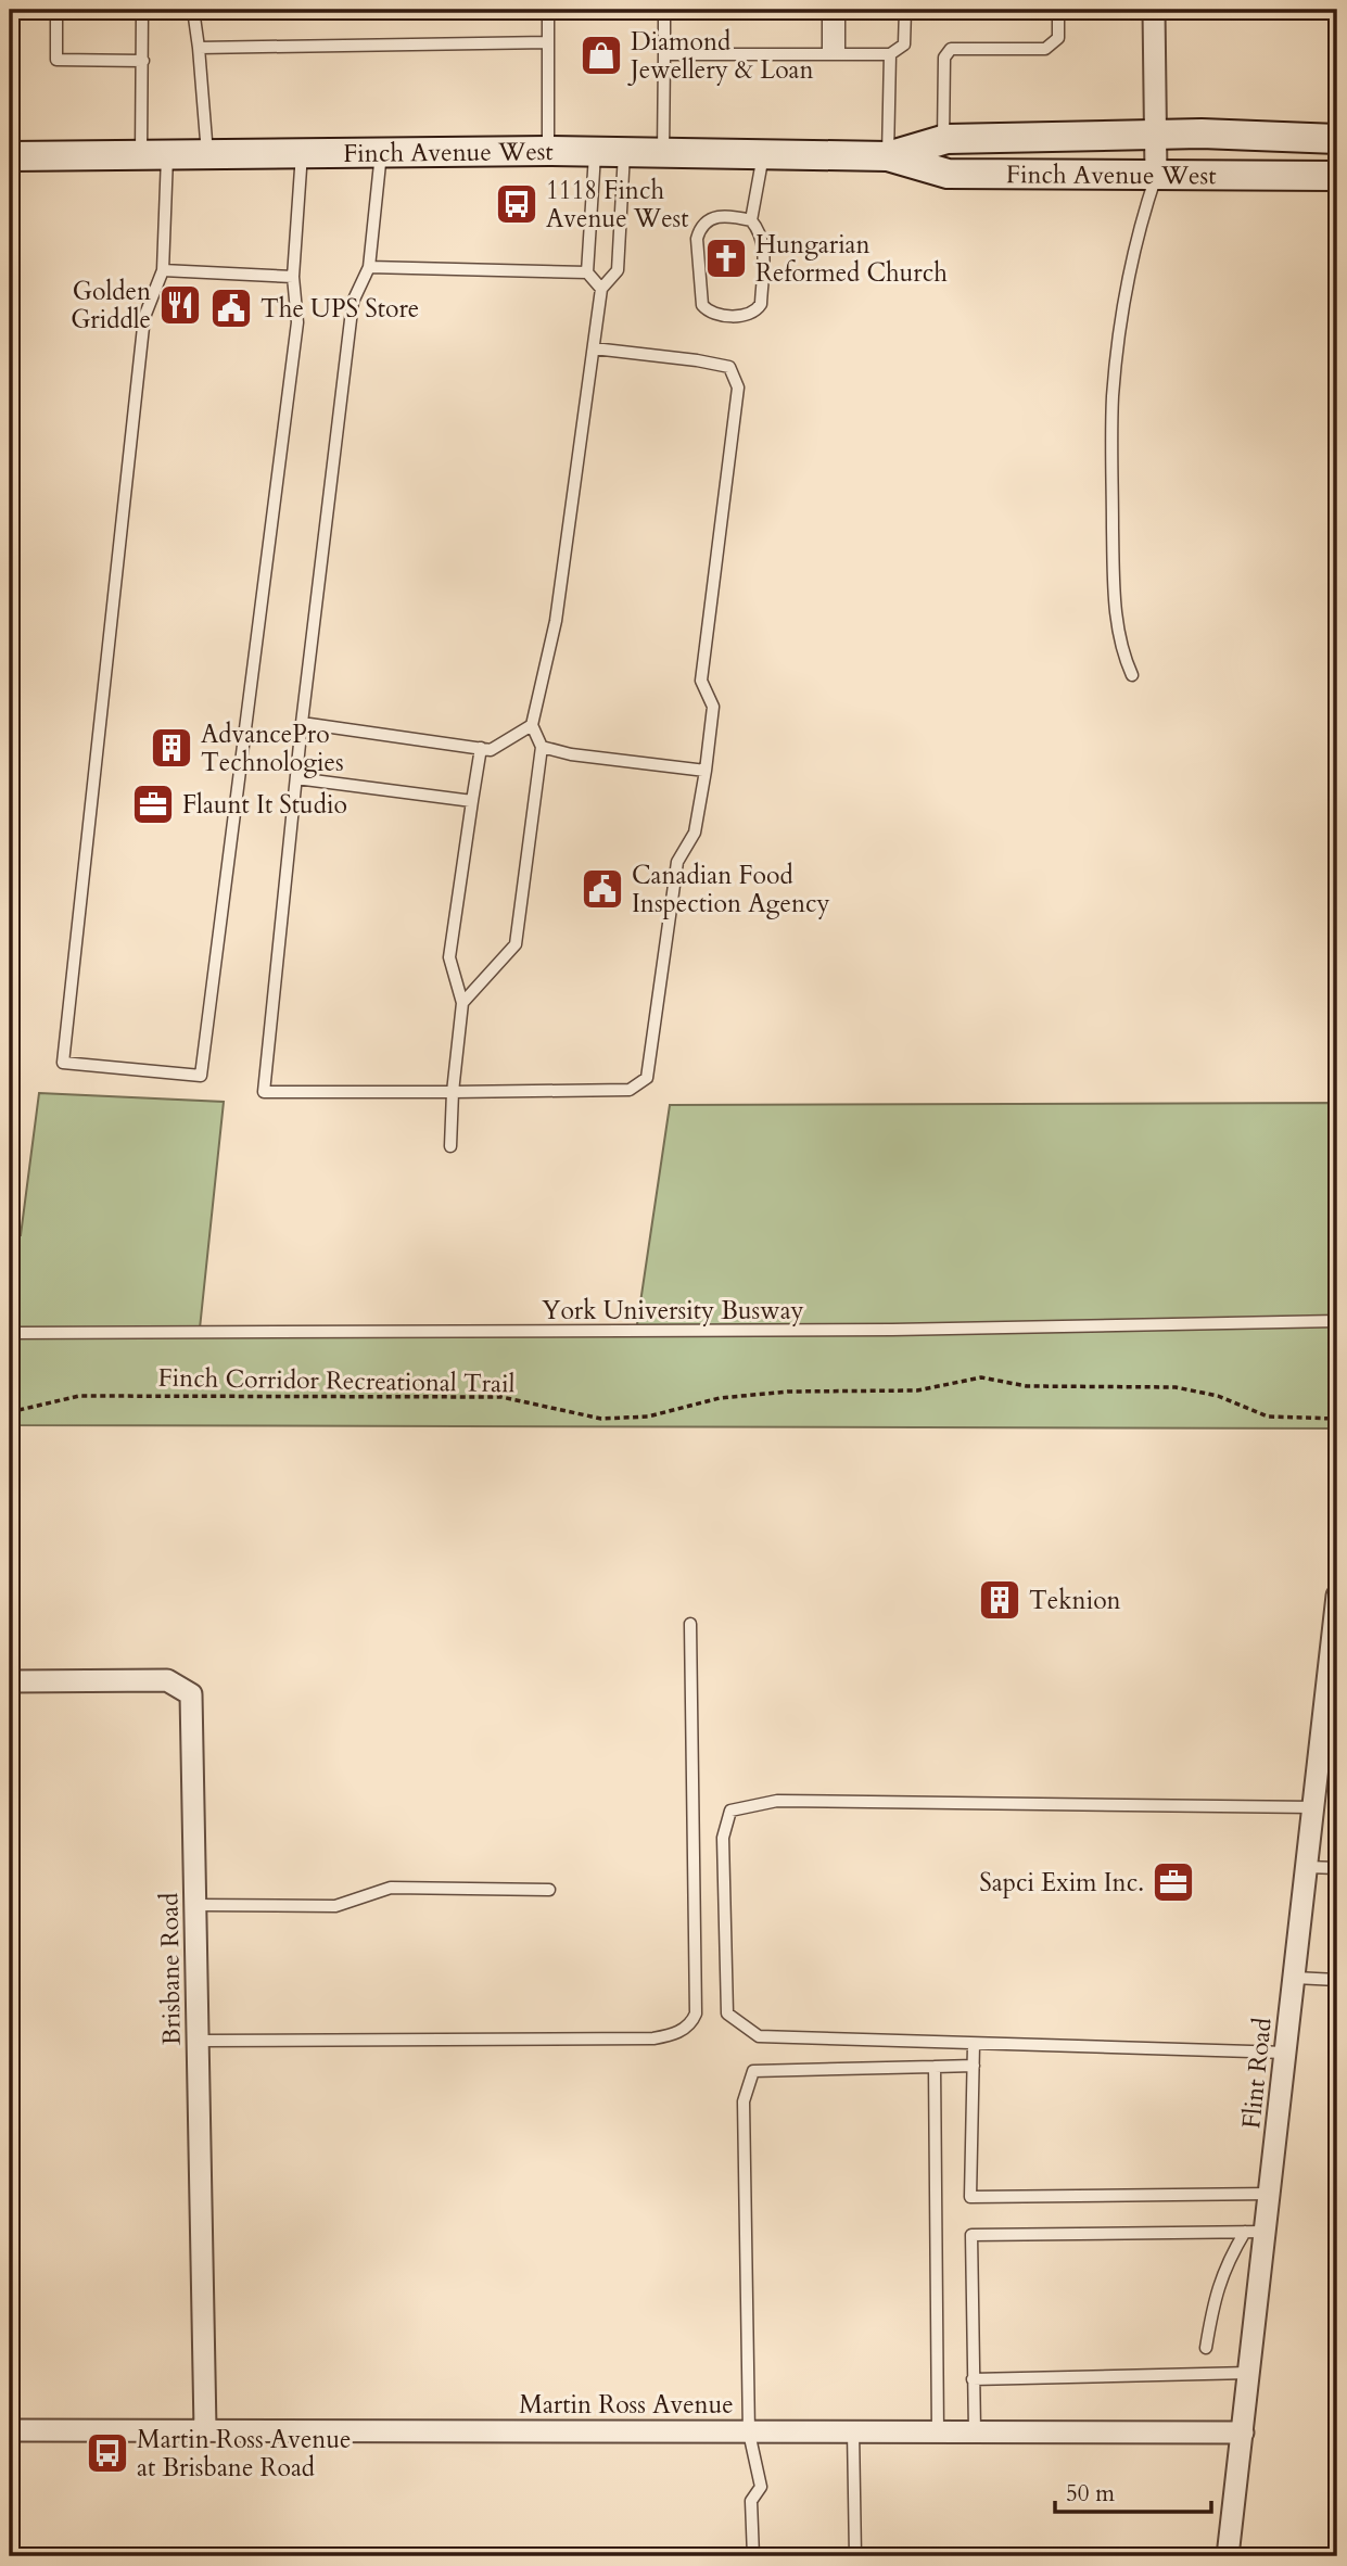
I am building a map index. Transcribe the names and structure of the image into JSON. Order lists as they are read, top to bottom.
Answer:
{
  "streets": {
    "main road": ["Finch Avenue West"],
    "street": ["Brisbane Road", "Flint Road", "Martin Ross Avenue"],
    "lane": ["York University Busway"],
    "path": ["Finch Corridor Recreational Trail"]
  },
  "crossings": [
    ["Brisbane Road", "Martin Ross Avenue"],
    ["Flint Road", "Martin Ross Avenue"]
  ],
  "places": {
    "shop": ["Diamond Jewellery & Loan"],
    "bus stop": ["1118 Finch Avenue West", "Martin Ross Avenue at Brisbane Road"],
    "church": ["Hungarian Reformed Church"],
    "restaurant": ["Golden Griddle"],
    "public building": ["The UPS Store", "Canadian Food Inspection Agency"],
    "building": ["AdvancePro Technologies", "Teknion"],
    "office": ["Flaunt It Studio", "Sapci Exim Inc."]
  },
  "scale_bar": "50 m"
}
